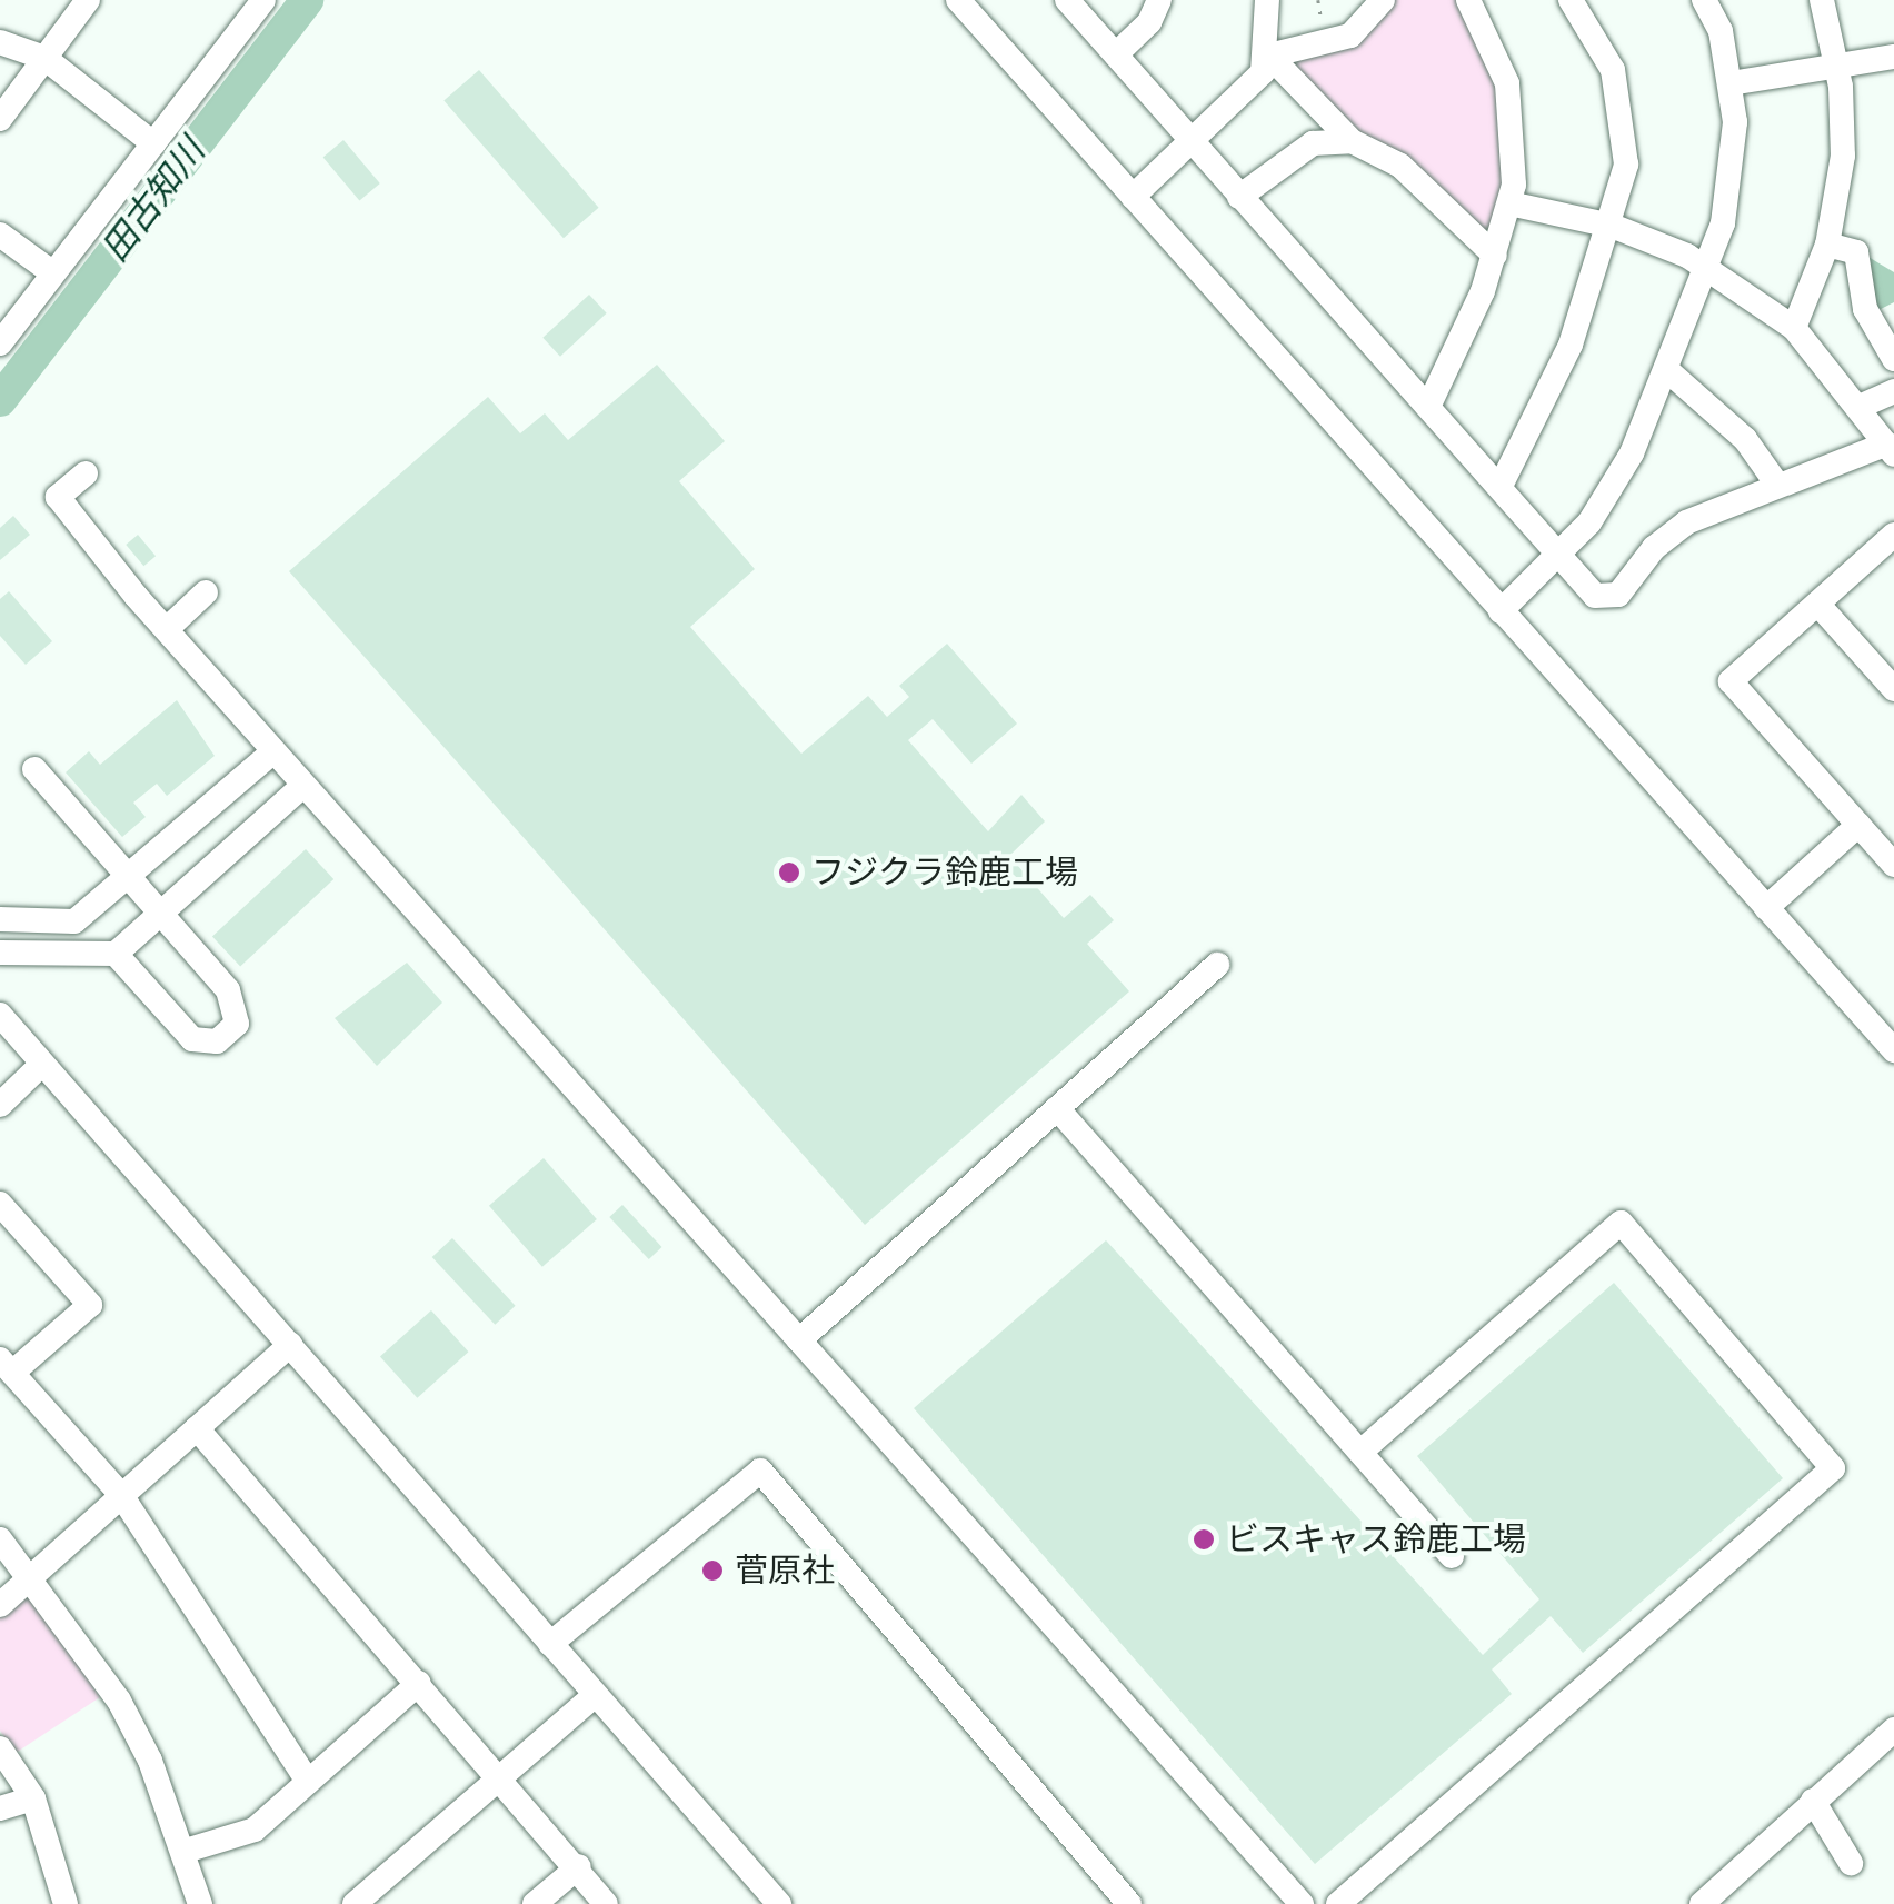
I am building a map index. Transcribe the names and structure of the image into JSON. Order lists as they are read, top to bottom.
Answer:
{
  "water": ["田古知川"],
  "places": ["フジクラ鈴鹿工場", "ビスキャス鈴鹿工場", "菅原社"]
}
